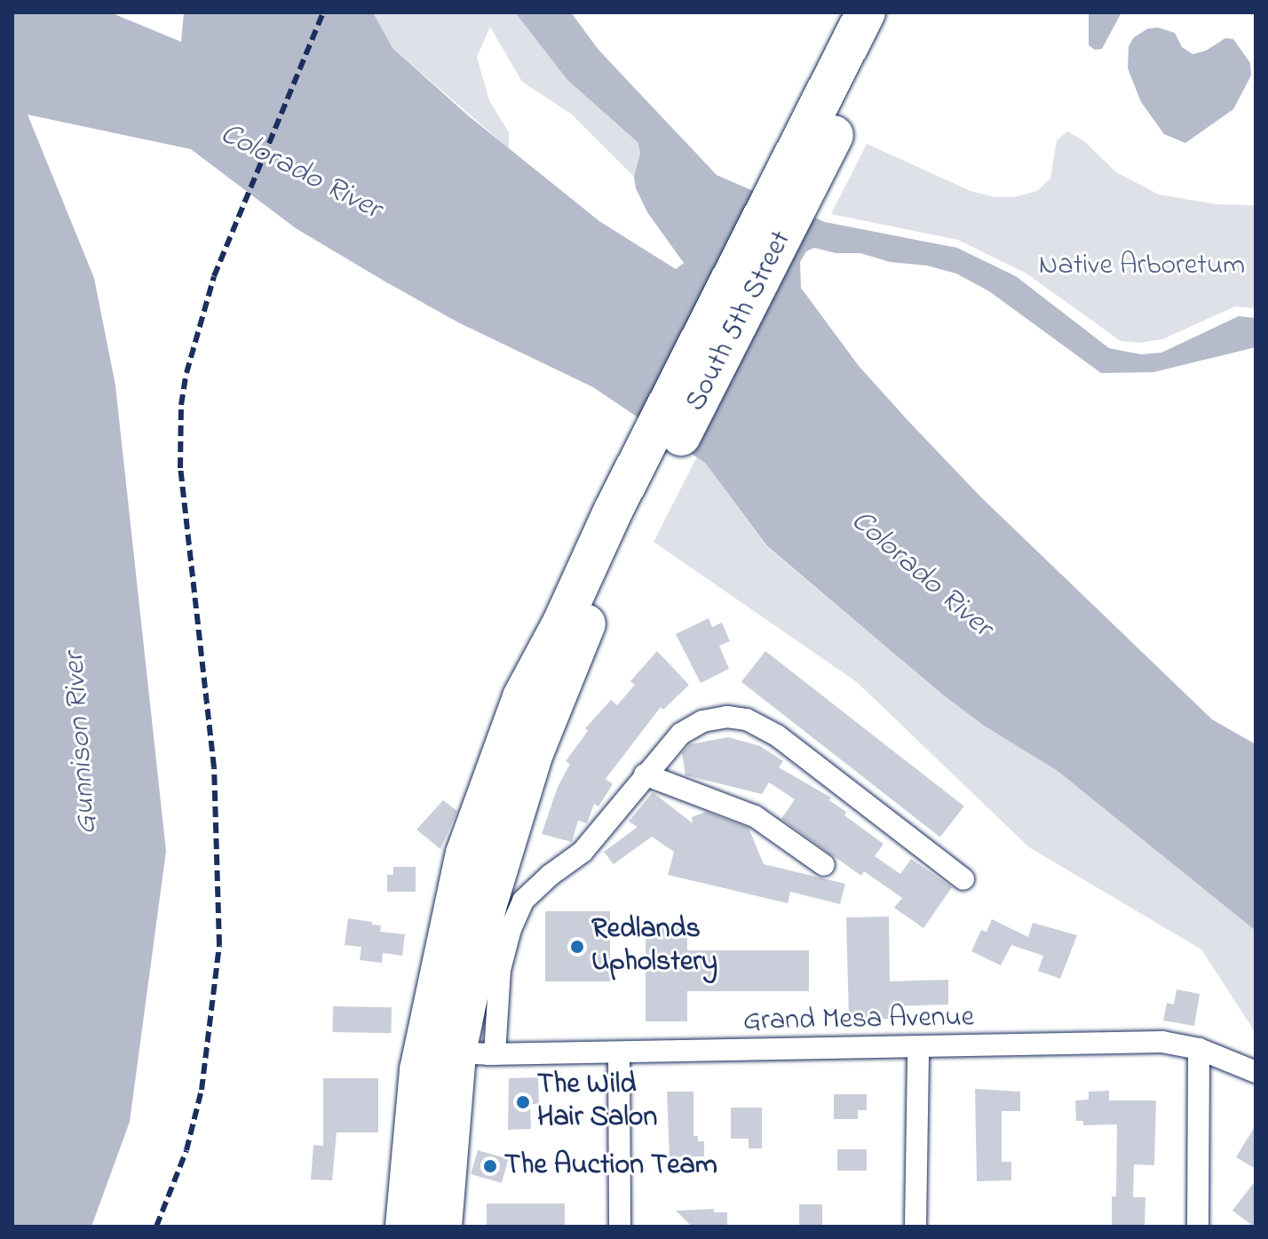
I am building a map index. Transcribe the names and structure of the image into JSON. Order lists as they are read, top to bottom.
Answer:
{
  "streets": {
    "highway": ["South 5th Street"],
    "street": ["Grand Mesa Avenue"]
  },
  "water": ["Colorado River", "Gunnison River"],
  "parks": ["Native Arboretum"],
  "places": ["Redlands Upholstery", "The Wild Hair Salon", "The Auction Team"]
}
